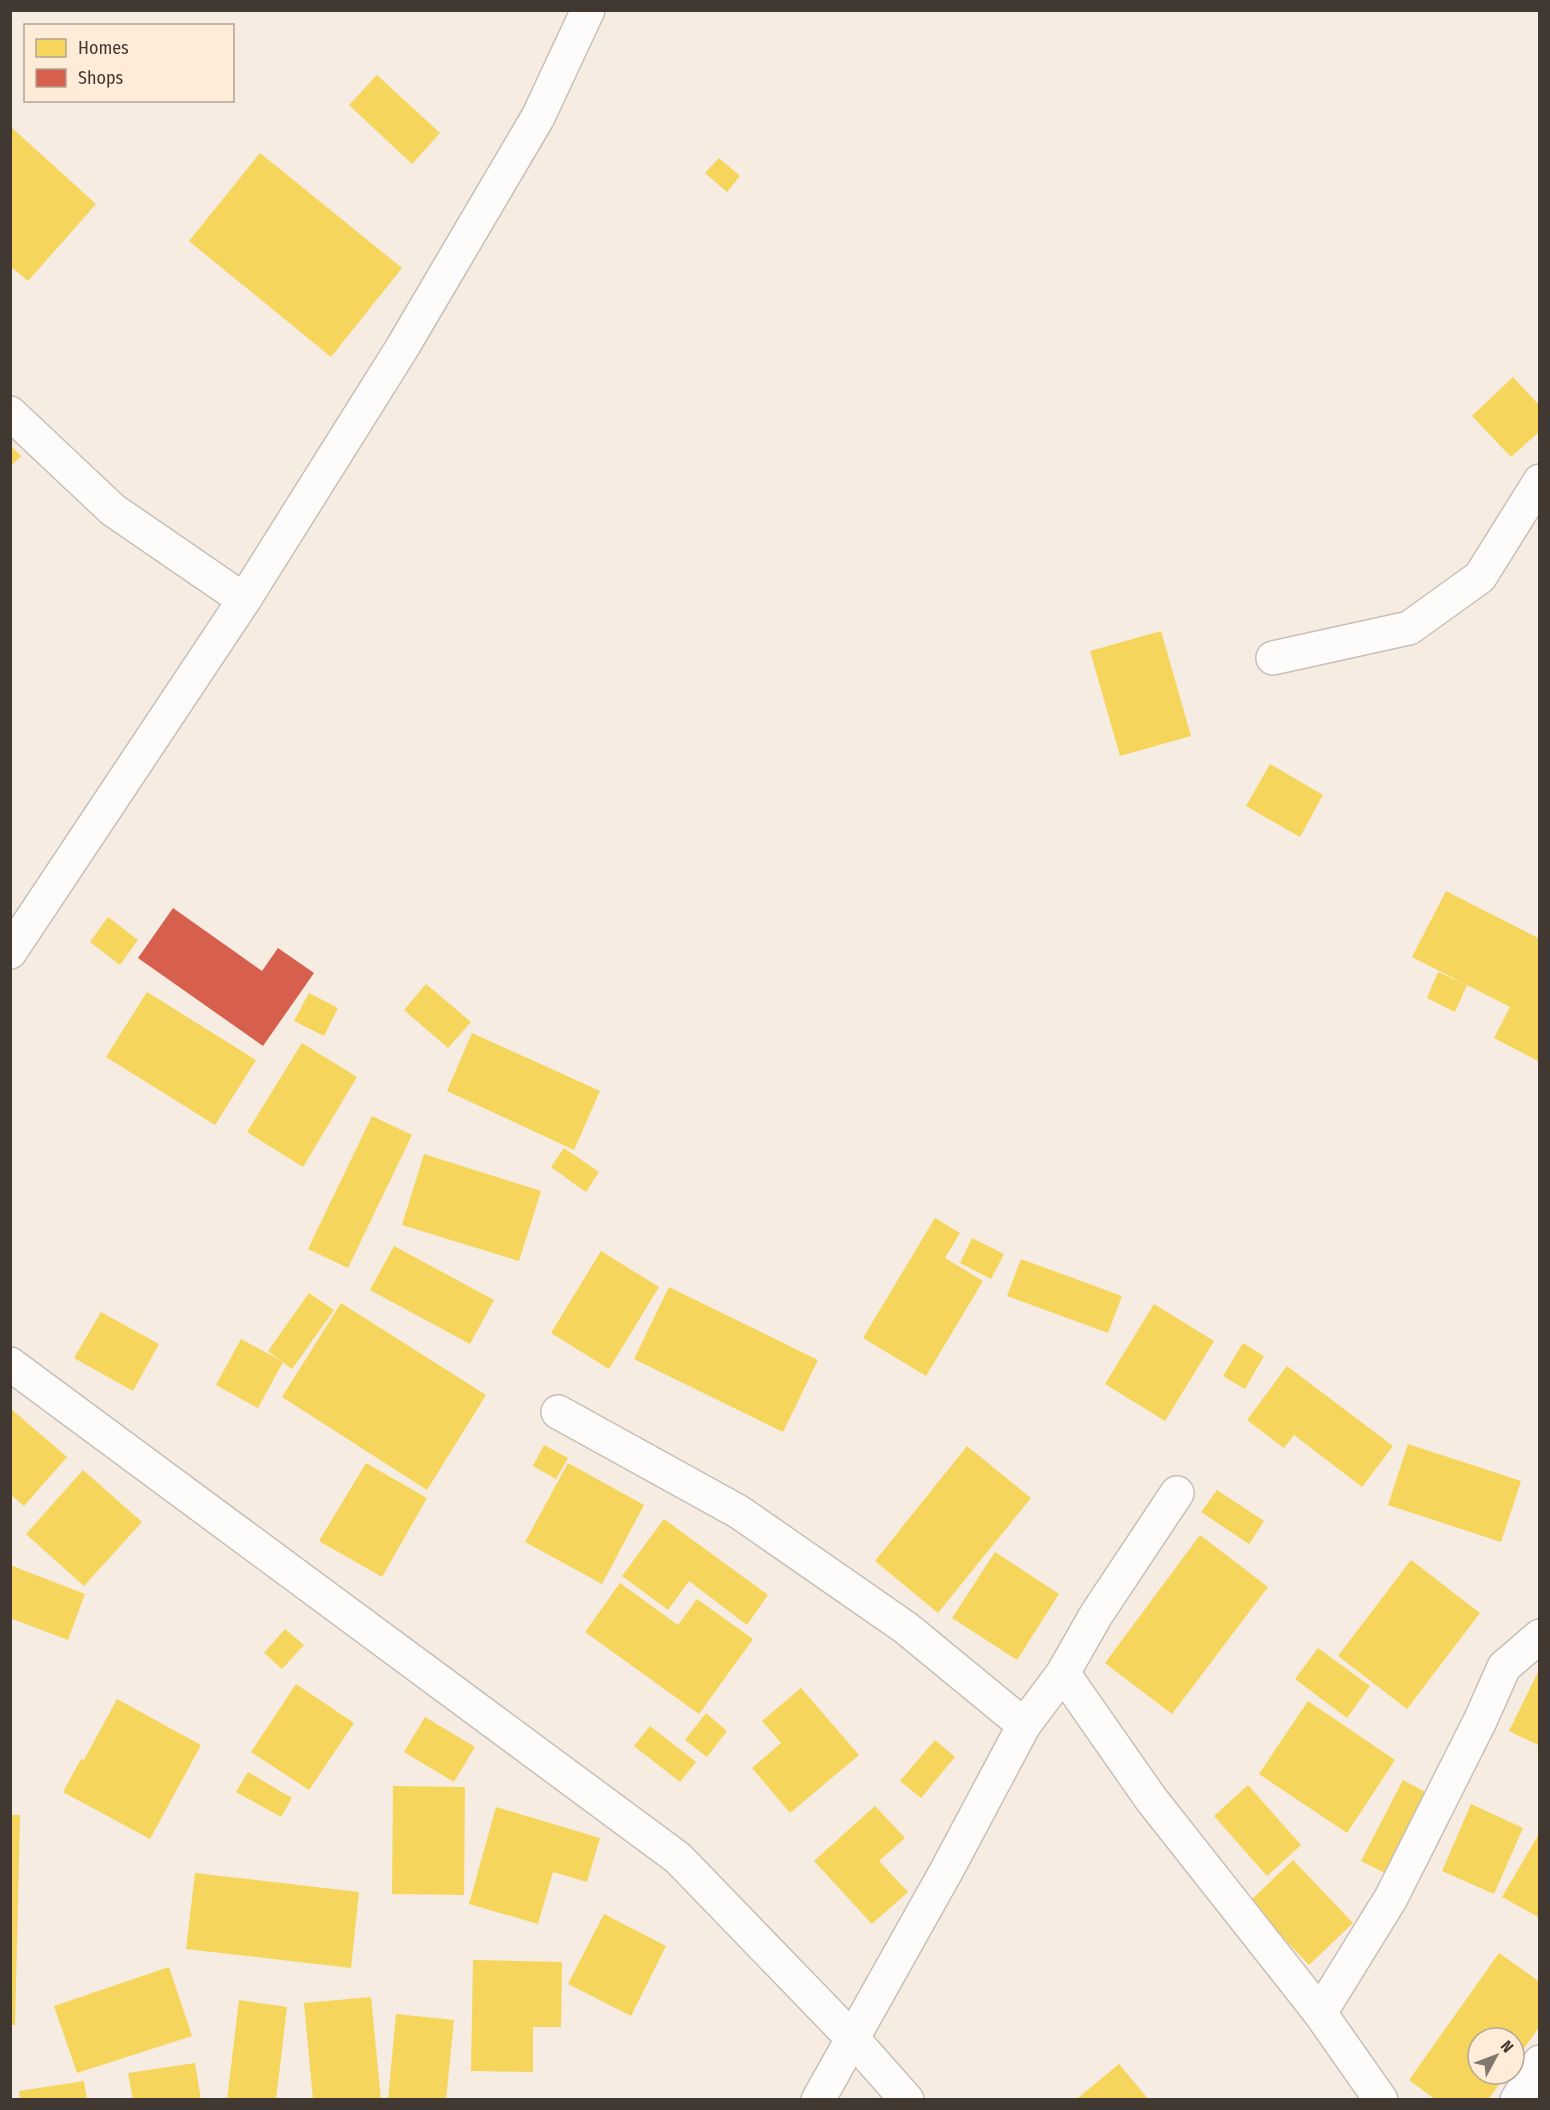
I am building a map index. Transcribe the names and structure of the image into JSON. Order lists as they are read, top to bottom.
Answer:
{
  "legend": ["Homes", "Shops"],
  "north": "top right"
}
